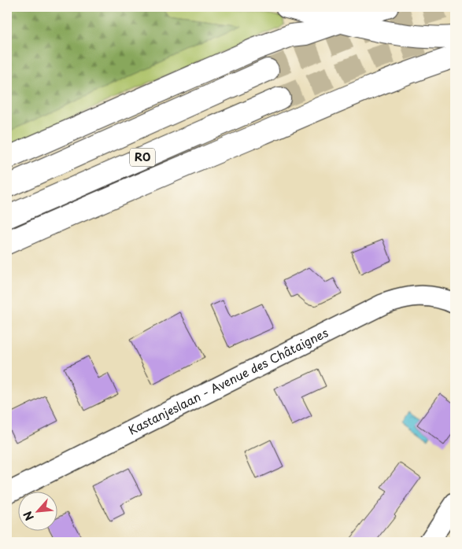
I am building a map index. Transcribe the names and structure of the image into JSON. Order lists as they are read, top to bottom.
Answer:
{
  "streets": {
    "main road": ["R0"],
    "street": ["Kastanjeslaan - Avenue des Châtaignes"]
  },
  "north": "bottom left"
}
